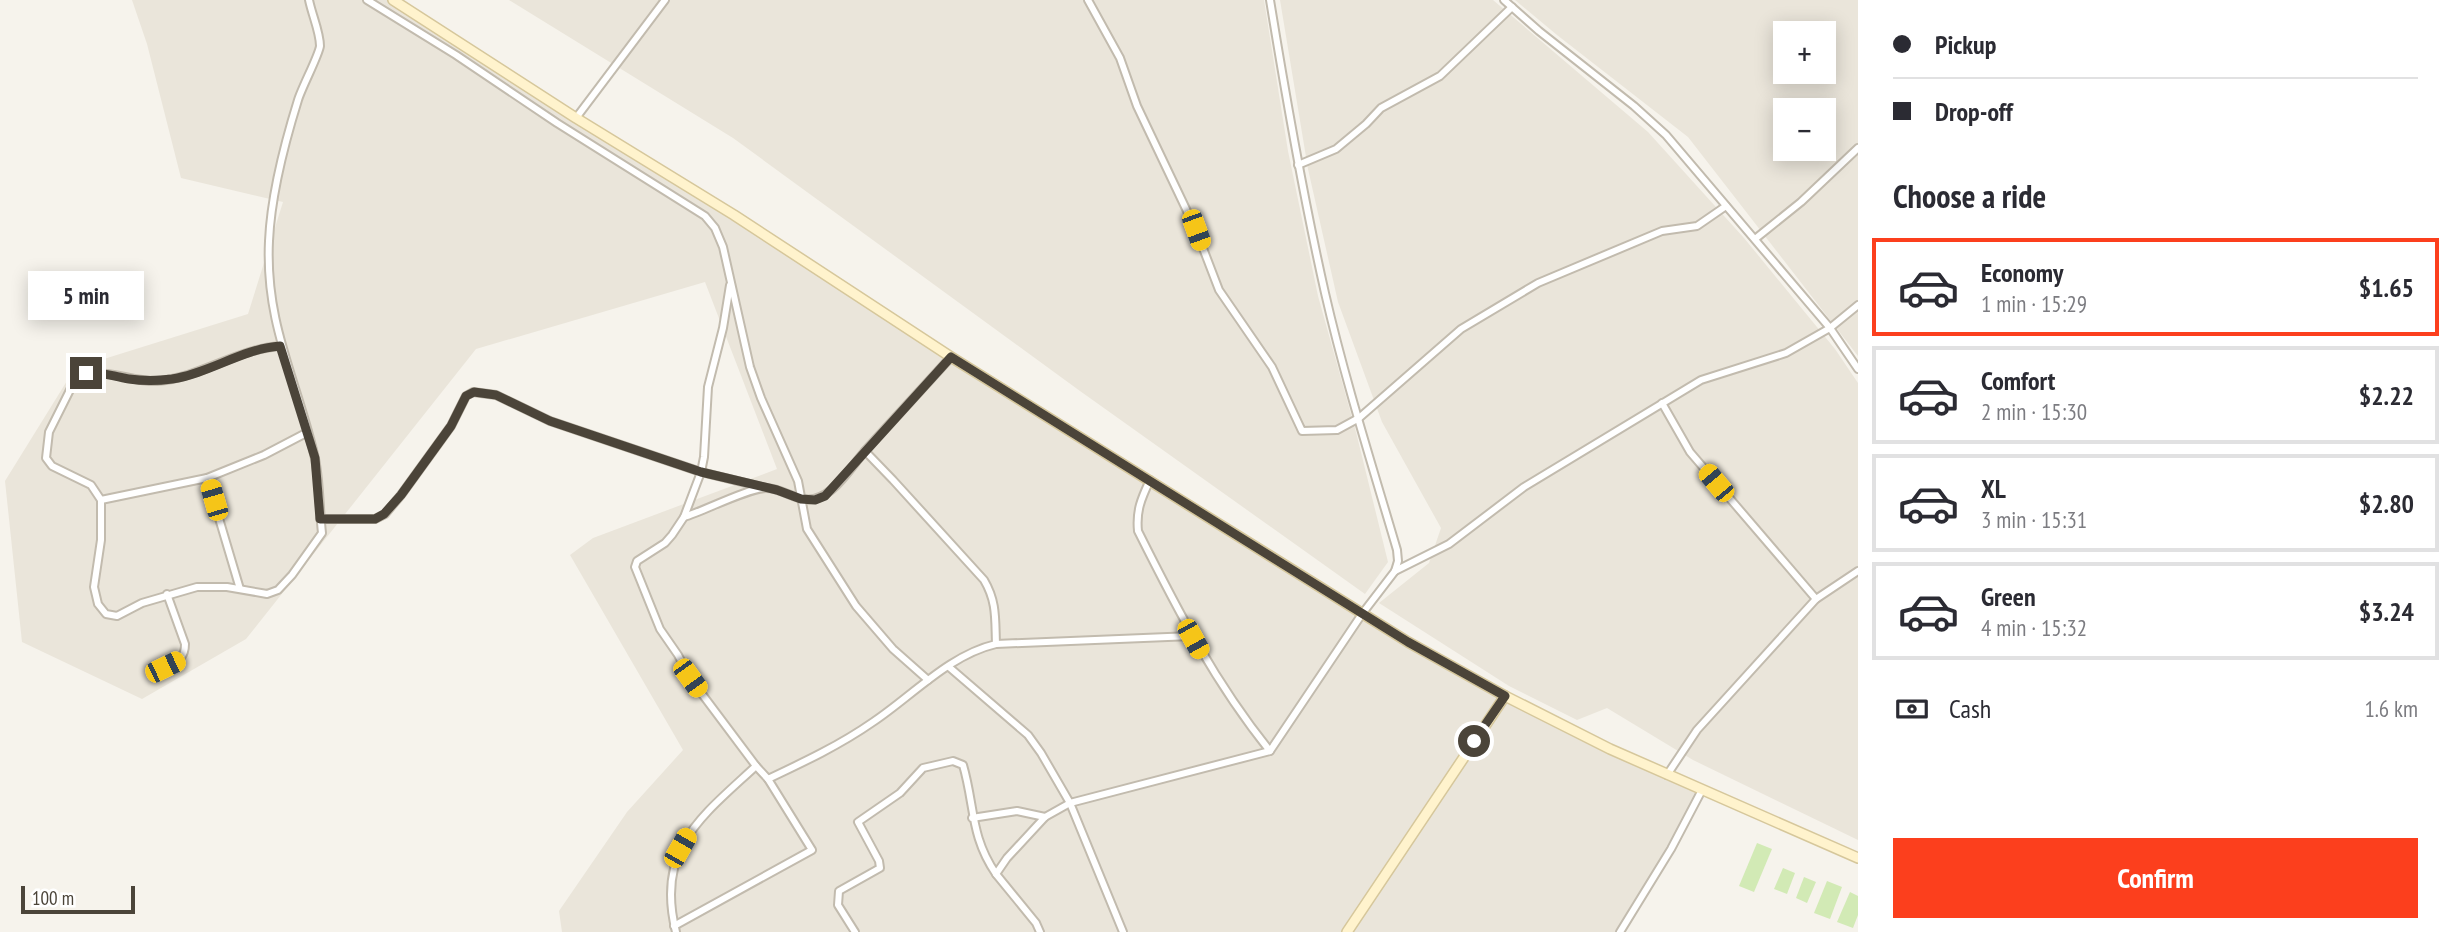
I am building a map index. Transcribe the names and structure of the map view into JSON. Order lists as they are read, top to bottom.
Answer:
{
  "scale_bar": "100 m",
  "page": {
    "banner": ["Pickup", "Drop-off"],
    "map_buttons": ["+", "−"],
    "heading": "Choose a ride",
    "list": [
      {
        "name": "Economy",
        "note": "1 min · 15:29",
        "value": "$1.65"
      },
      {
        "name": "Comfort",
        "note": "2 min · 15:30",
        "value": "$2.22"
      },
      {
        "name": "XL",
        "note": "3 min · 15:31",
        "value": "$2.80"
      },
      {
        "name": "Green",
        "note": "4 min · 15:32",
        "value": "$3.24"
      }
    ],
    "bubble": "5 min",
    "pay": ["Cash", "1.6 km"],
    "buttons": "Confirm",
    "scale": "100 m"
  }
}
